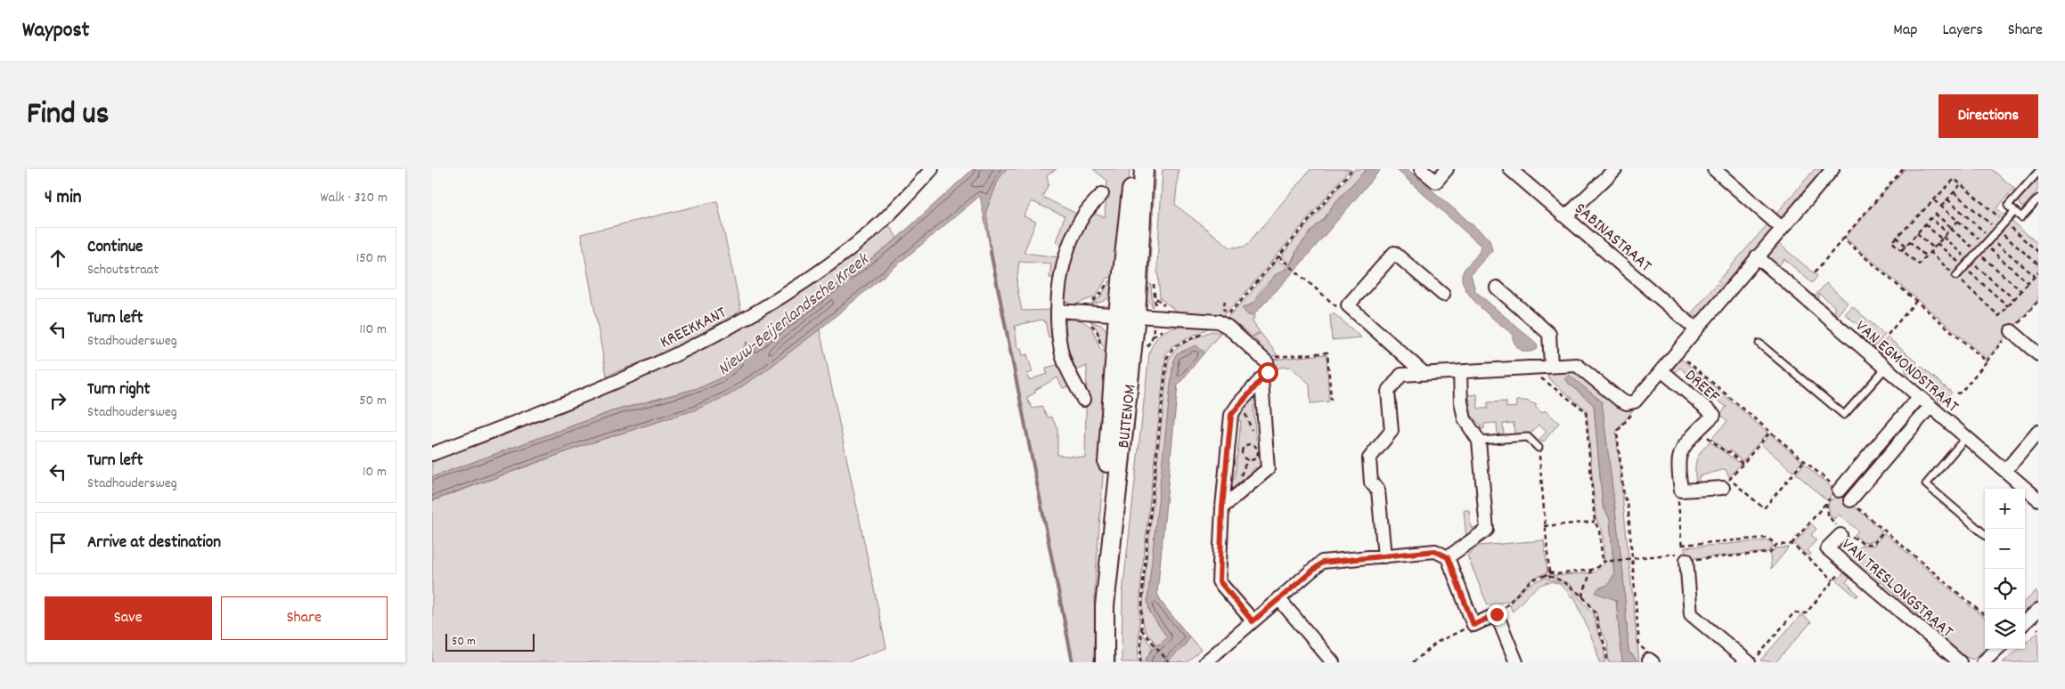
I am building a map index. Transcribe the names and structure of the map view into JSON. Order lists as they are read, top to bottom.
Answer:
{
  "streets": {
    "main road": ["BUITENOM"],
    "street": [
      "SABINASTRAAT",
      "KREEKKANT",
      "VAN EGMONDSTRAAT",
      "DREEF",
      "VAN TRESLONGSTRAAT"
    ]
  },
  "water": ["Nieuw-Beijerlandsche Kreek"],
  "scale_bar": "50 m",
  "page": {
    "header": "Waypost",
    "nav": ["Map", "Layers", "Share"],
    "title": "Find us",
    "buttons": [
      "Directions",
      ["Save", "Share"]
    ],
    "heading": ["4 min", "Walk · 320 m"],
    "list": [
      ["Continue", "Schoutstraat", "150 m"],
      ["Turn left", "Stadhoudersweg", "110 m"],
      ["Turn right", "Stadhoudersweg", "50 m"],
      ["Turn left", "Stadhoudersweg", "10 m"],
      "Arrive at destination"
    ],
    "map_buttons": ["+", "−"],
    "scale": "50 m"
  }
}
